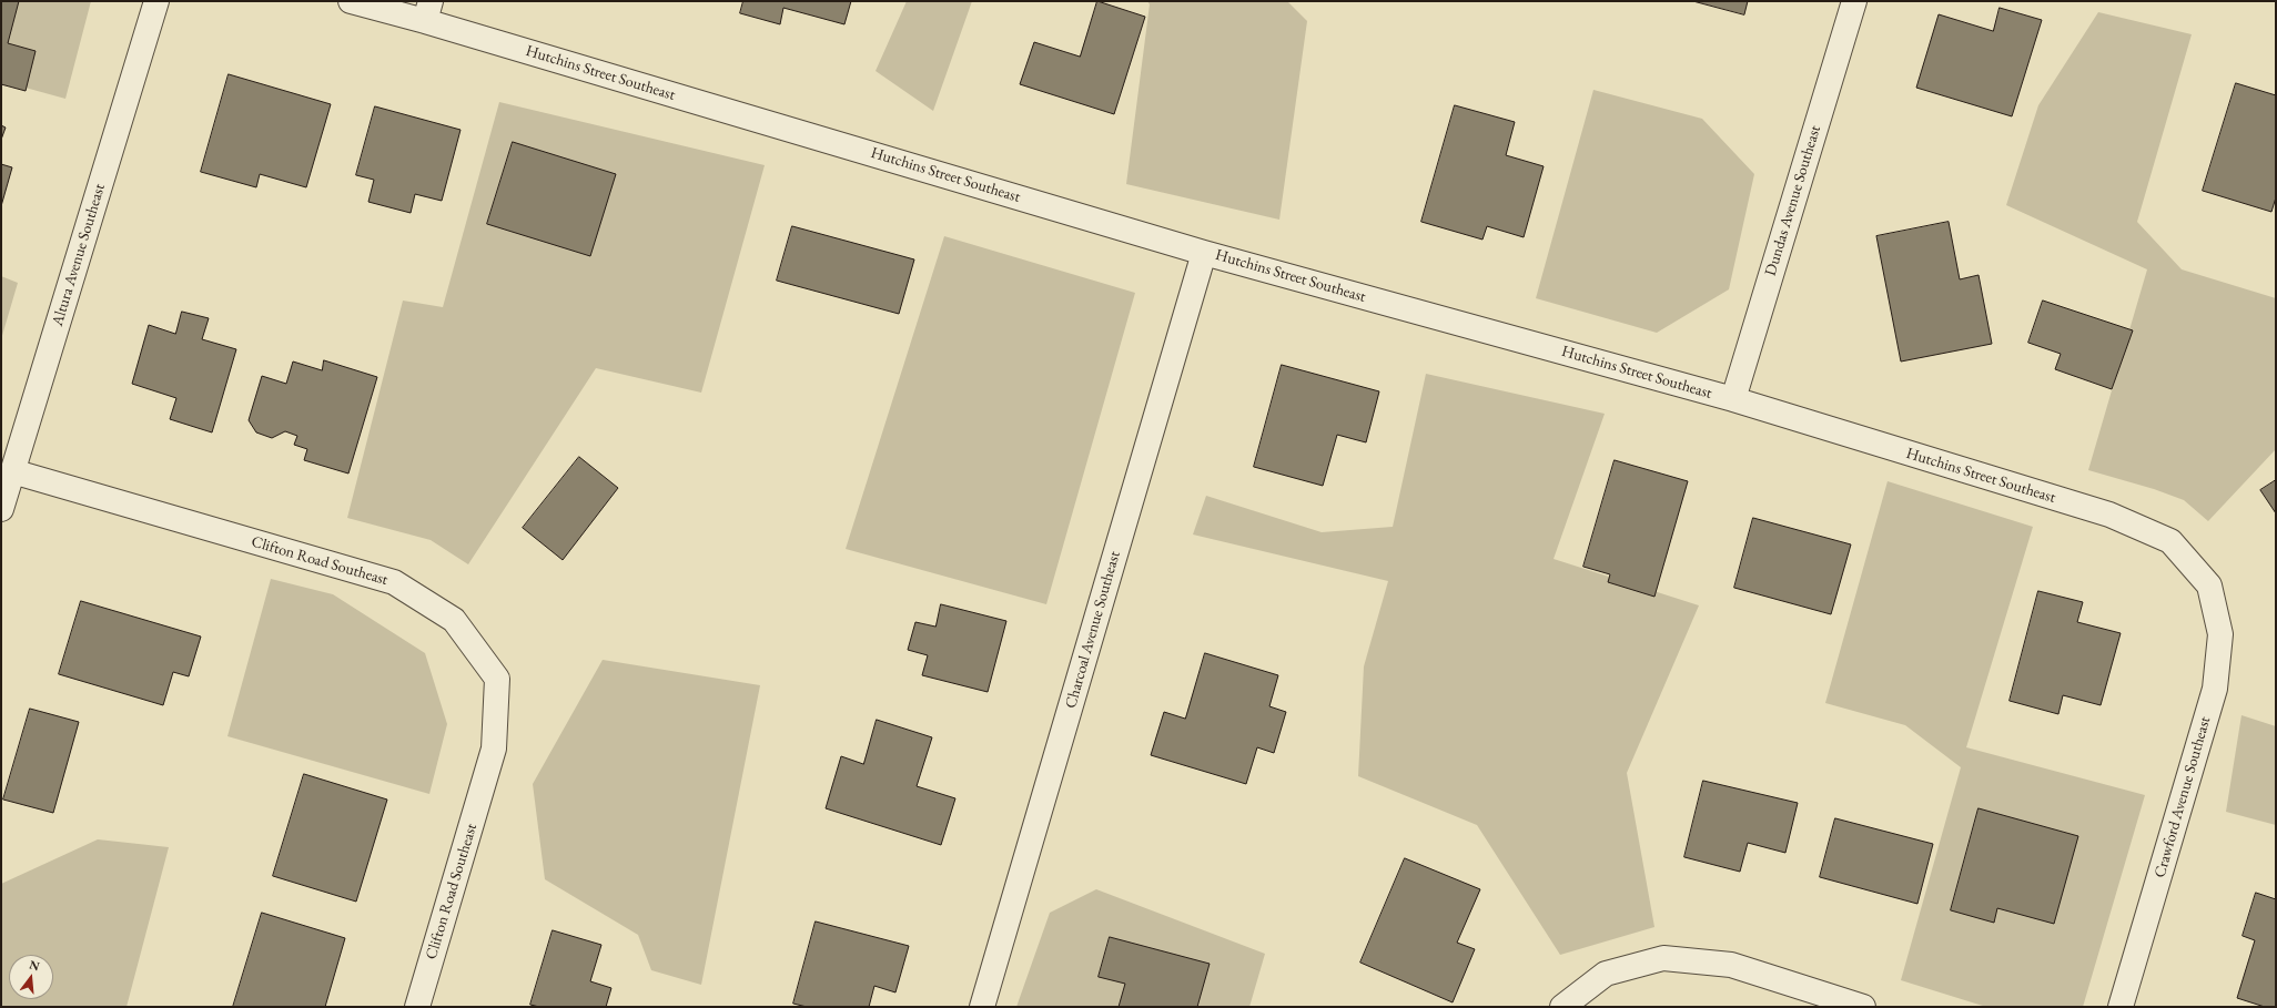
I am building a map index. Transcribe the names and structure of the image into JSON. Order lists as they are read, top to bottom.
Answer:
{
  "streets": {
    "street": [
      "Hutchins Street Southeast",
      "Dundas Avenue Southeast",
      "Altura Avenue Southeast",
      "Clifton Road Southeast",
      "Charcoal Avenue Southeast",
      "Crawford Avenue Southeast"
    ]
  },
  "crossings": [
    ["Hutchins Street Southeast", "Dundas Avenue Southeast"],
    ["Hutchins Street Southeast", "Charcoal Avenue Southeast"],
    ["Hutchins Street Southeast", "Crawford Avenue Southeast"],
    ["Altura Avenue Southeast", "Clifton Road Southeast"]
  ],
  "north": "top"
}
